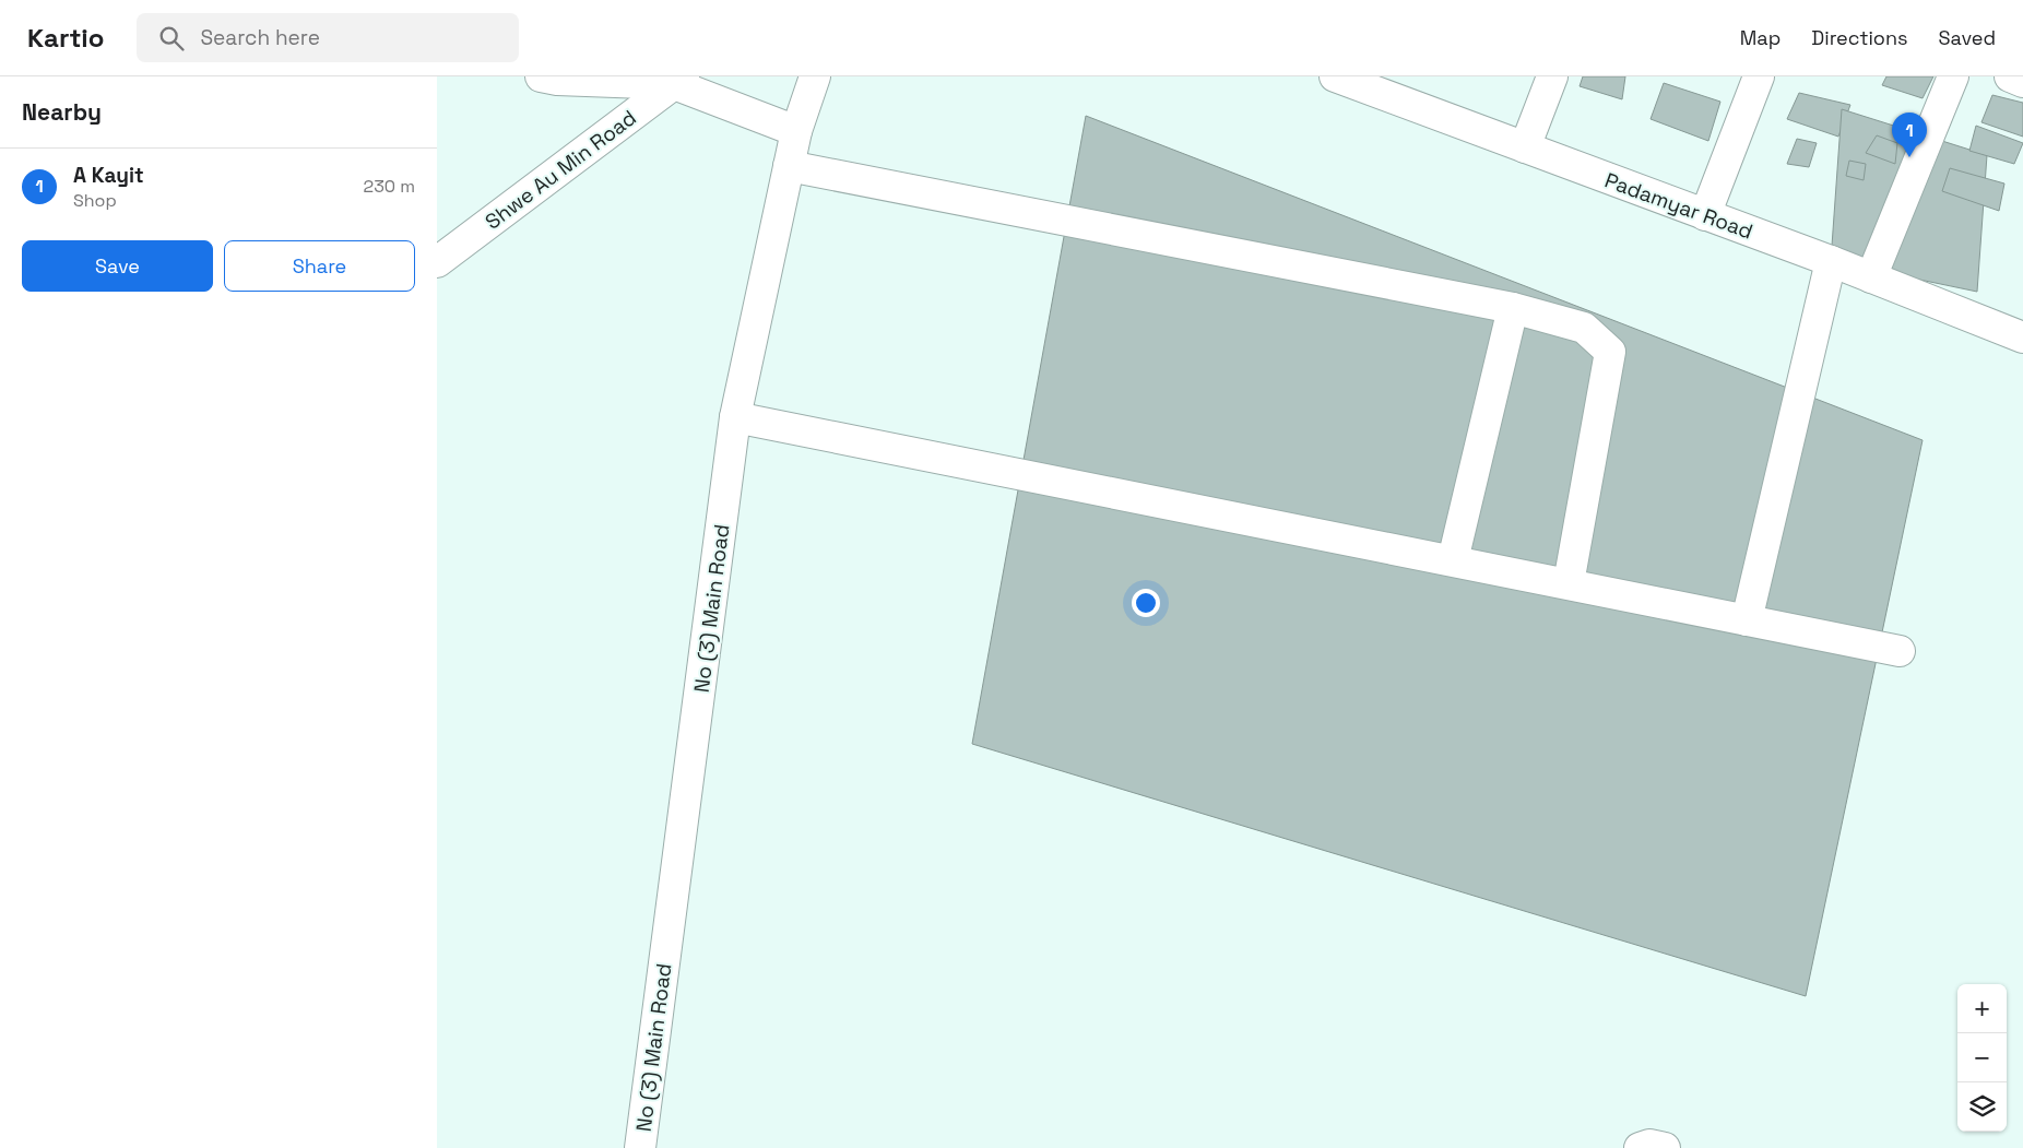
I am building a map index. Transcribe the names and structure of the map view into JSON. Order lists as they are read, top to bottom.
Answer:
{
  "streets": {
    "street": ["Shwe Au Min Road", "Padamyar Road", "No (3) Main Road"]
  },
  "page": {
    "header": "Kartio",
    "search": "Search here",
    "nav": ["Map", "Directions", "Saved"],
    "heading": "Nearby",
    "pins": "1",
    "list": [
      {
        "mark": "1",
        "name": "A Kayit",
        "note": "Shop",
        "value": "230 m"
      }
    ],
    "buttons": ["Save", "Share"],
    "map_buttons": ["+", "−"]
  }
}
